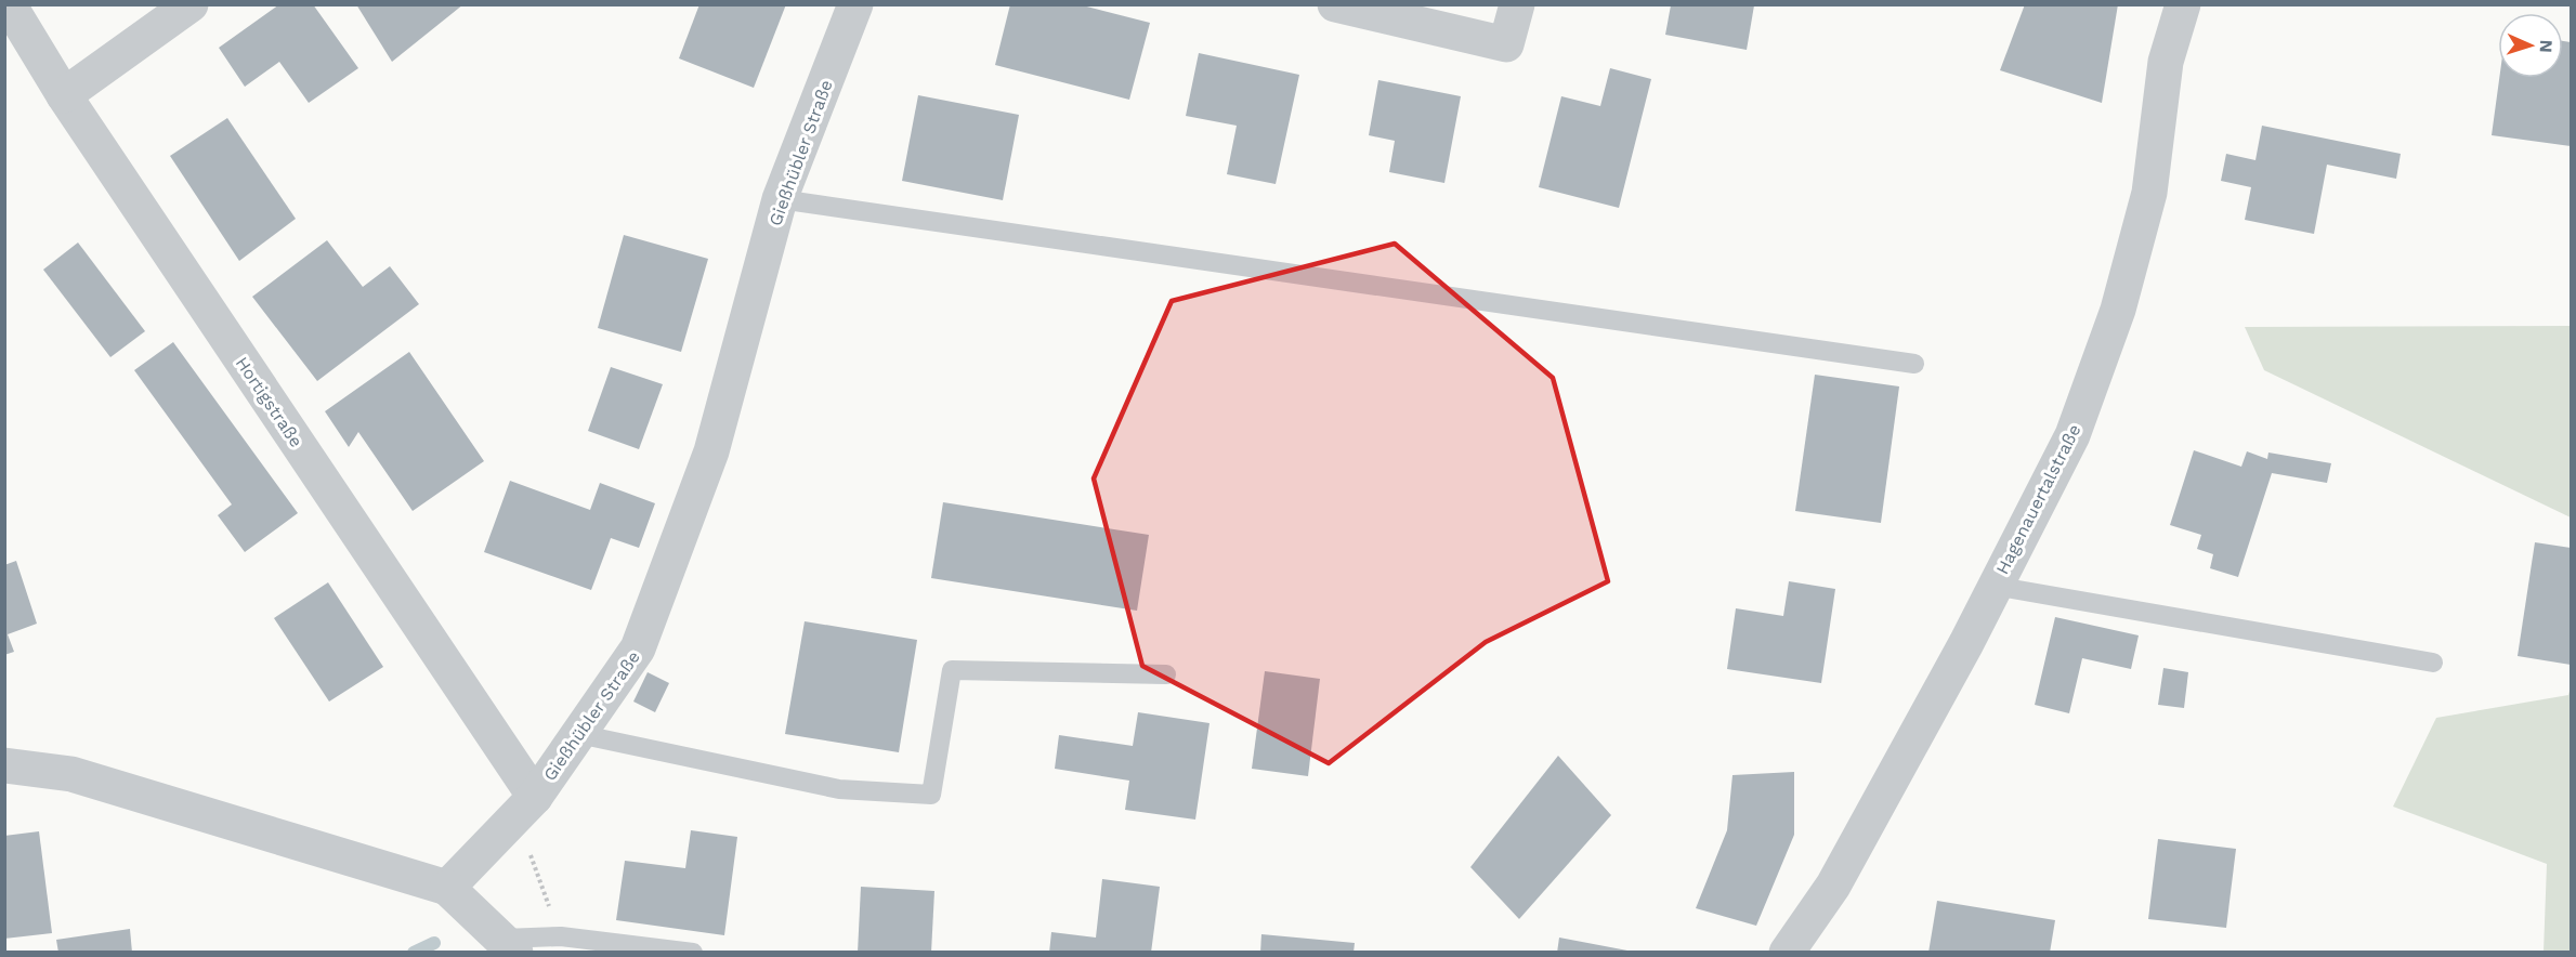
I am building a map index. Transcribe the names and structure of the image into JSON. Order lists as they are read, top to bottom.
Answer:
{
  "streets": {
    "street": ["Gießhübler Straße", "Hortigstraße", "Hagenauertalstraße"]
  },
  "crossings": [
    ["Gießhübler Straße", "Hortigstraße"]
  ],
  "north": "right"
}
